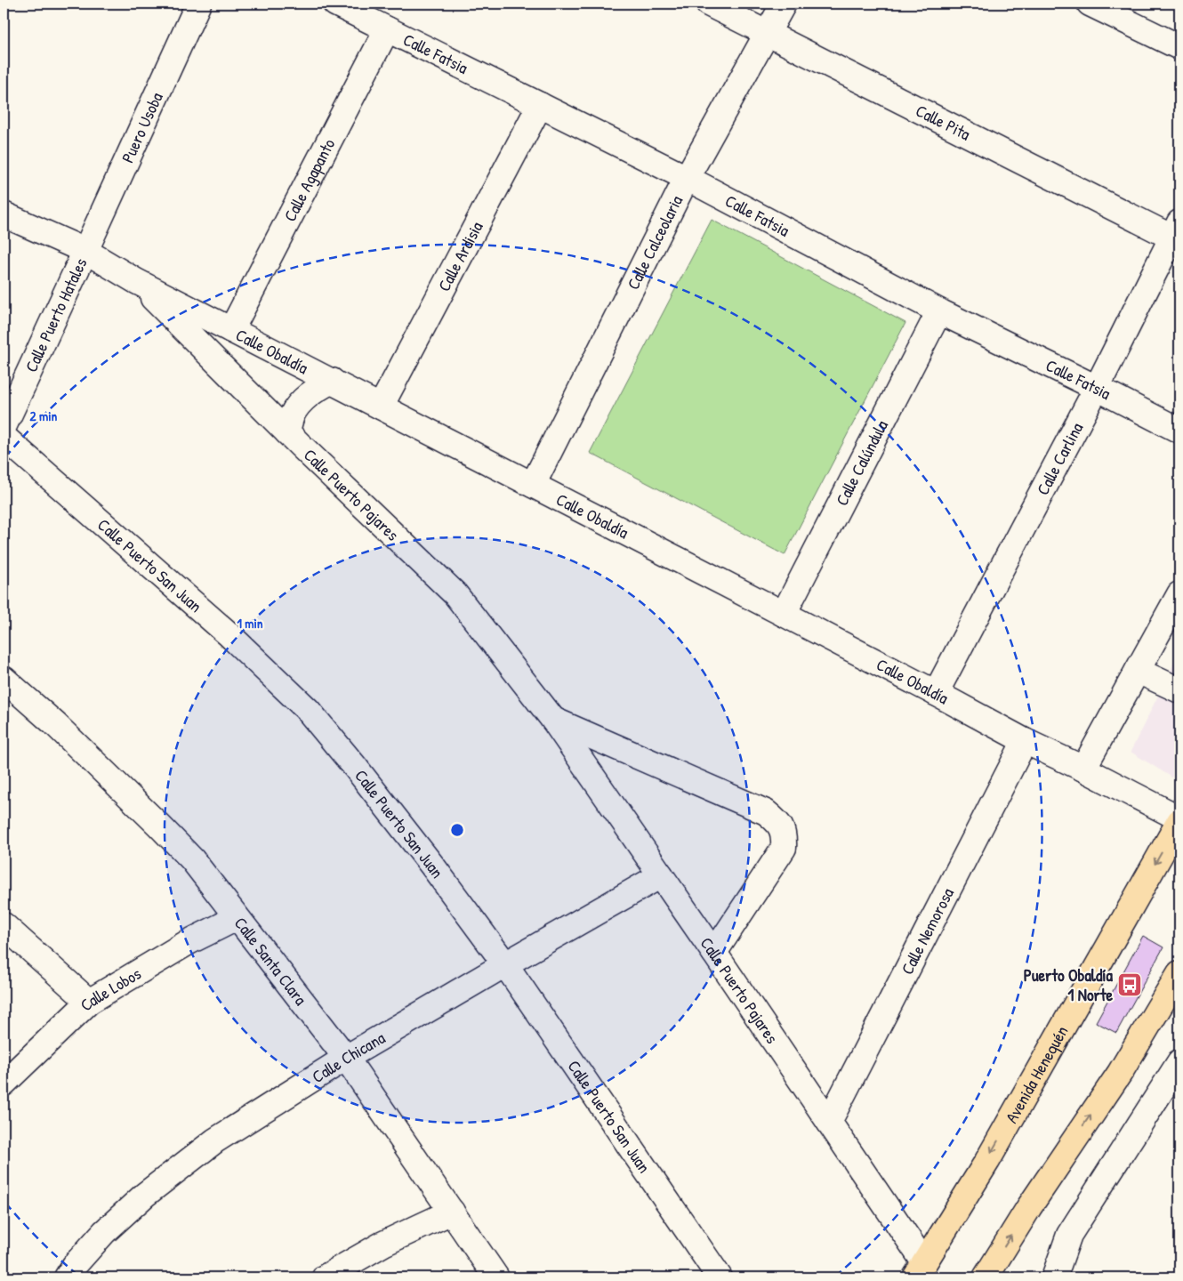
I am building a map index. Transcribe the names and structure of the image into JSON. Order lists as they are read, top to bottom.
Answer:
{
  "streets": {
    "main road": ["Avenida Henequén"],
    "street": [
      "Calle Fatsia",
      "Calle Pita",
      "Puero Usoba",
      "Calle Agapanto",
      "Calle Calceolaria",
      "Calle Ardisia",
      "Calle Puerto Hatales",
      "Calle Obaldía",
      "Calle Carlina",
      "Calle Calúndula",
      "Calle Puerto Pajares",
      "Calle Puerto San Juan",
      "Calle Nemorosa",
      "Calle Santa Clara",
      "Calle Lobos",
      "Calle Chicana"
    ]
  },
  "crossings": [
    ["Calle Fatsia", "Calle Agapanto"],
    ["Calle Fatsia", "Calle Calceolaria"],
    ["Calle Fatsia", "Calle Ardisia"],
    ["Calle Fatsia", "Calle Carlina"],
    ["Calle Fatsia", "Calle Calúndula"],
    ["Calle Pita", "Calle Calceolaria"],
    ["Calle Pita", "Calle Carlina"],
    ["Puero Usoba", "Calle Puerto Hatales"],
    ["Puero Usoba", "Calle Obaldía"],
    ["Calle Agapanto", "Calle Obaldía"],
    ["Calle Calceolaria", "Calle Obaldía"],
    ["Calle Ardisia", "Calle Obaldía"],
    ["Calle Puerto Hatales", "Calle Obaldía"],
    ["Calle Obaldía", "Calle Carlina"],
    ["Calle Obaldía", "Calle Calúndula"],
    ["Calle Obaldía", "Calle Puerto Pajares"],
    ["Calle Obaldía", "Calle Nemorosa"],
    ["Calle Obaldía", "Avenida Henequén"],
    ["Calle Puerto Pajares", "Calle Nemorosa"],
    ["Calle Puerto Pajares", "Calle Chicana"],
    ["Calle Puerto Pajares", "Avenida Henequén"],
    ["Calle Puerto San Juan", "Calle Chicana"],
    ["Calle Santa Clara", "Calle Lobos"],
    ["Calle Santa Clara", "Calle Chicana"]
  ],
  "places": {
    "bus stop": ["Puerto Obaldía 1 Norte"]
  },
  "rings": ["2 min", "1 min"]
}
